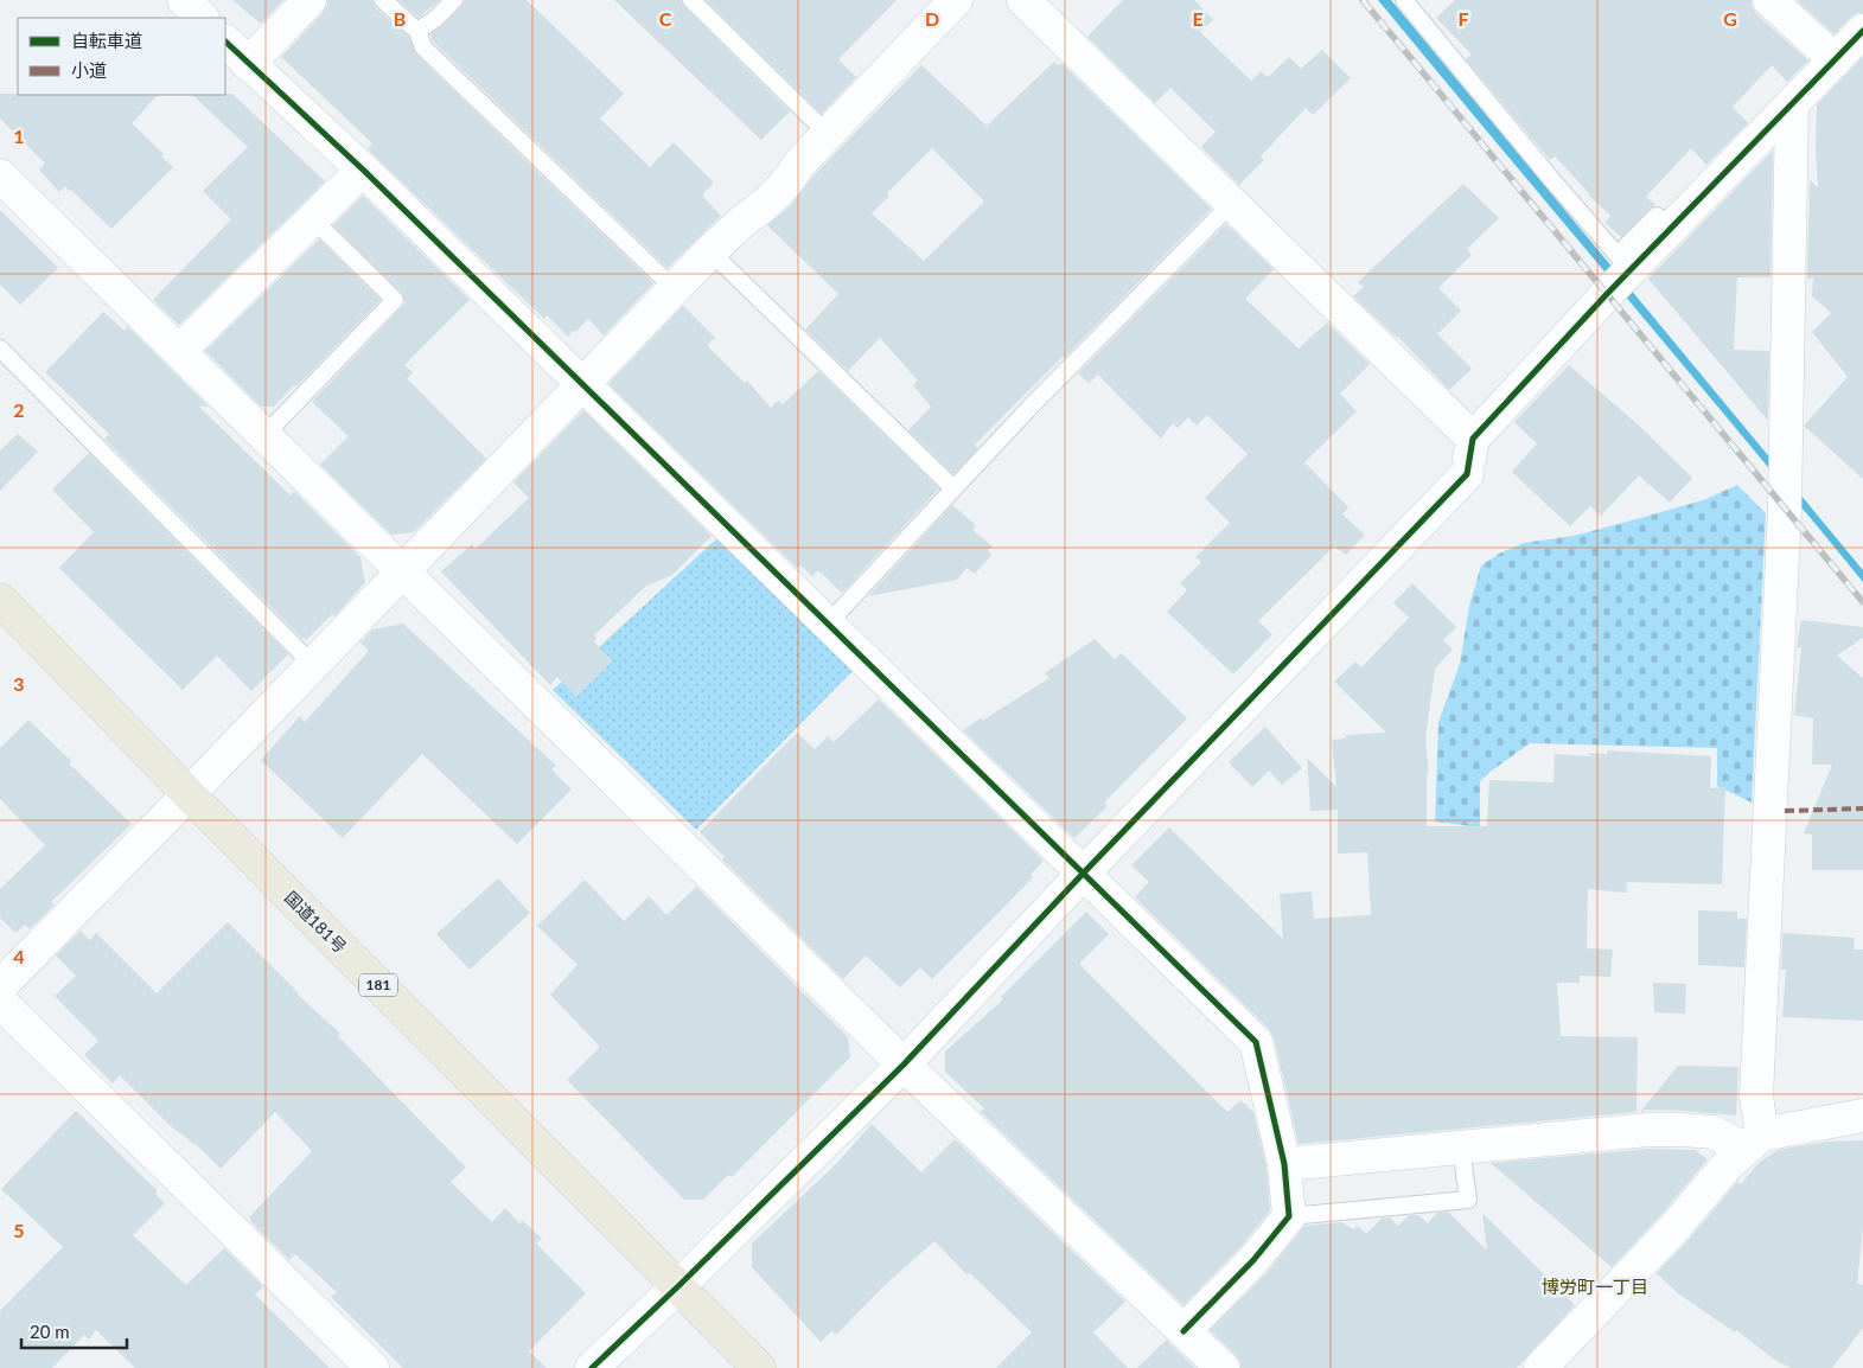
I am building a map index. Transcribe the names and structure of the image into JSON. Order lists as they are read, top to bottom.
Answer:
{
  "streets": {
    "highway": ["国道181号", "181"]
  },
  "districts": ["博労町一丁目"],
  "legend": ["自転車道", "小道"],
  "scale_bar": "20 m",
  "grid": {
    "columns": [
      "B",
      "C",
      "D",
      "E",
      "F",
      "G"
    ],
    "rows": [
      "1",
      "2",
      "3",
      "4",
      "5"
    ]
  }
}
